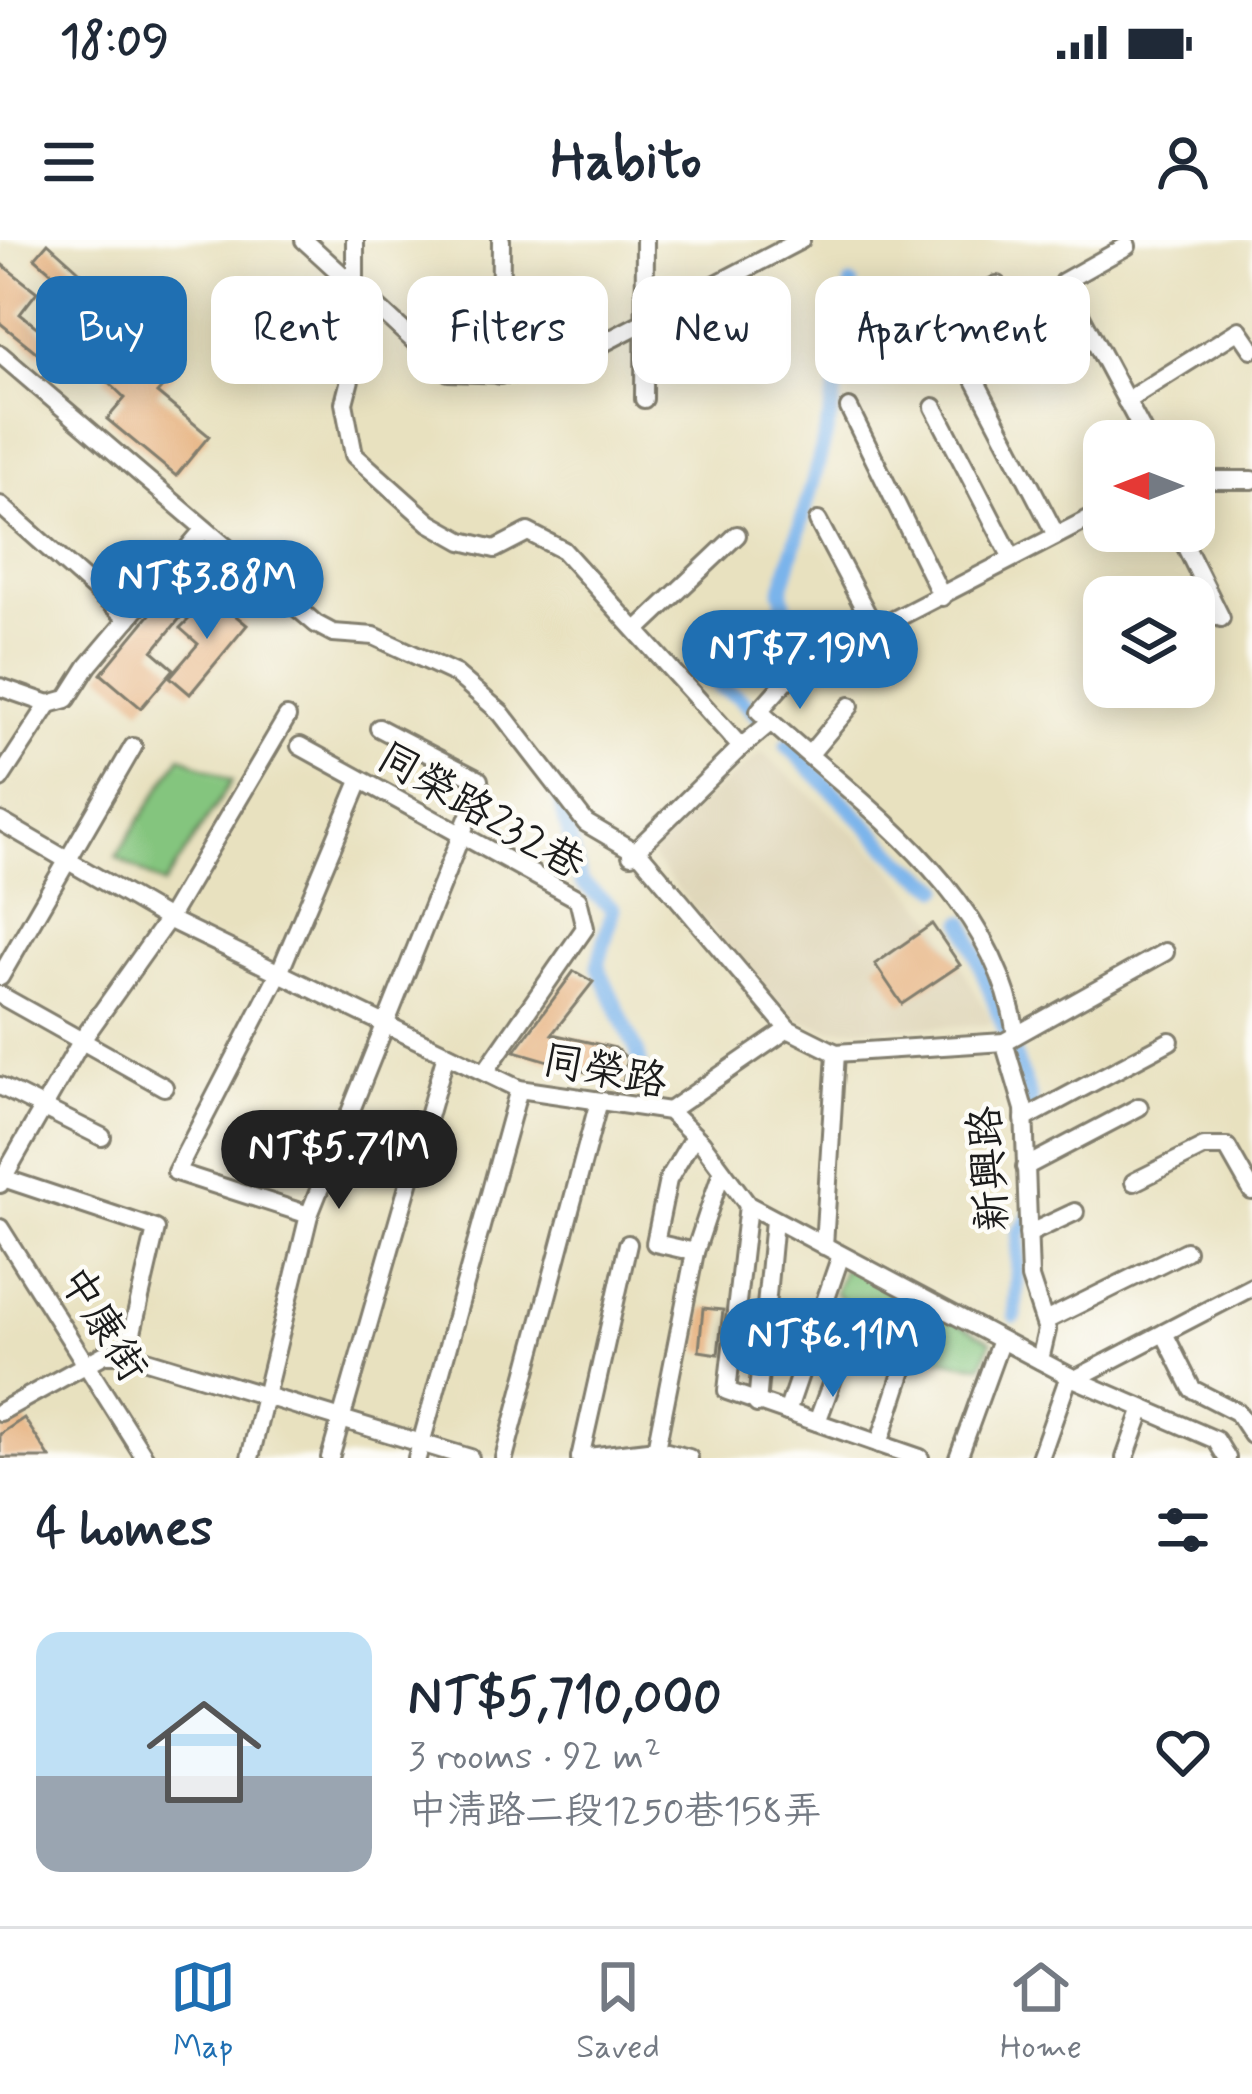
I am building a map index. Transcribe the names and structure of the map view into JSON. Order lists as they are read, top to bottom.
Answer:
{
  "streets": {
    "street": [
      "同榮路232巷",
      "同榮路",
      "新興路",
      "中康街"
    ]
  },
  "crossings": [
    ["同榮路232巷", "同榮路"],
    ["同榮路", "新興路"]
  ],
  "north": "left",
  "page": {
    "status": "18:09",
    "header": "Habito",
    "chip": [
      "Buy",
      "Rent",
      "Filters",
      "New",
      "Apartment"
    ],
    "price": [
      "NT$3.88M",
      "NT$7.19M",
      "NT$5.71M",
      "NT$6.11M"
    ],
    "heading": "4 homes",
    "list": [
      {
        "name": "NT$5,710,000",
        "note": "3 rooms · 92 m² · 中清路二段1250巷158弄"
      }
    ],
    "tabs": ["Map", "Saved", "Home"]
  }
}
